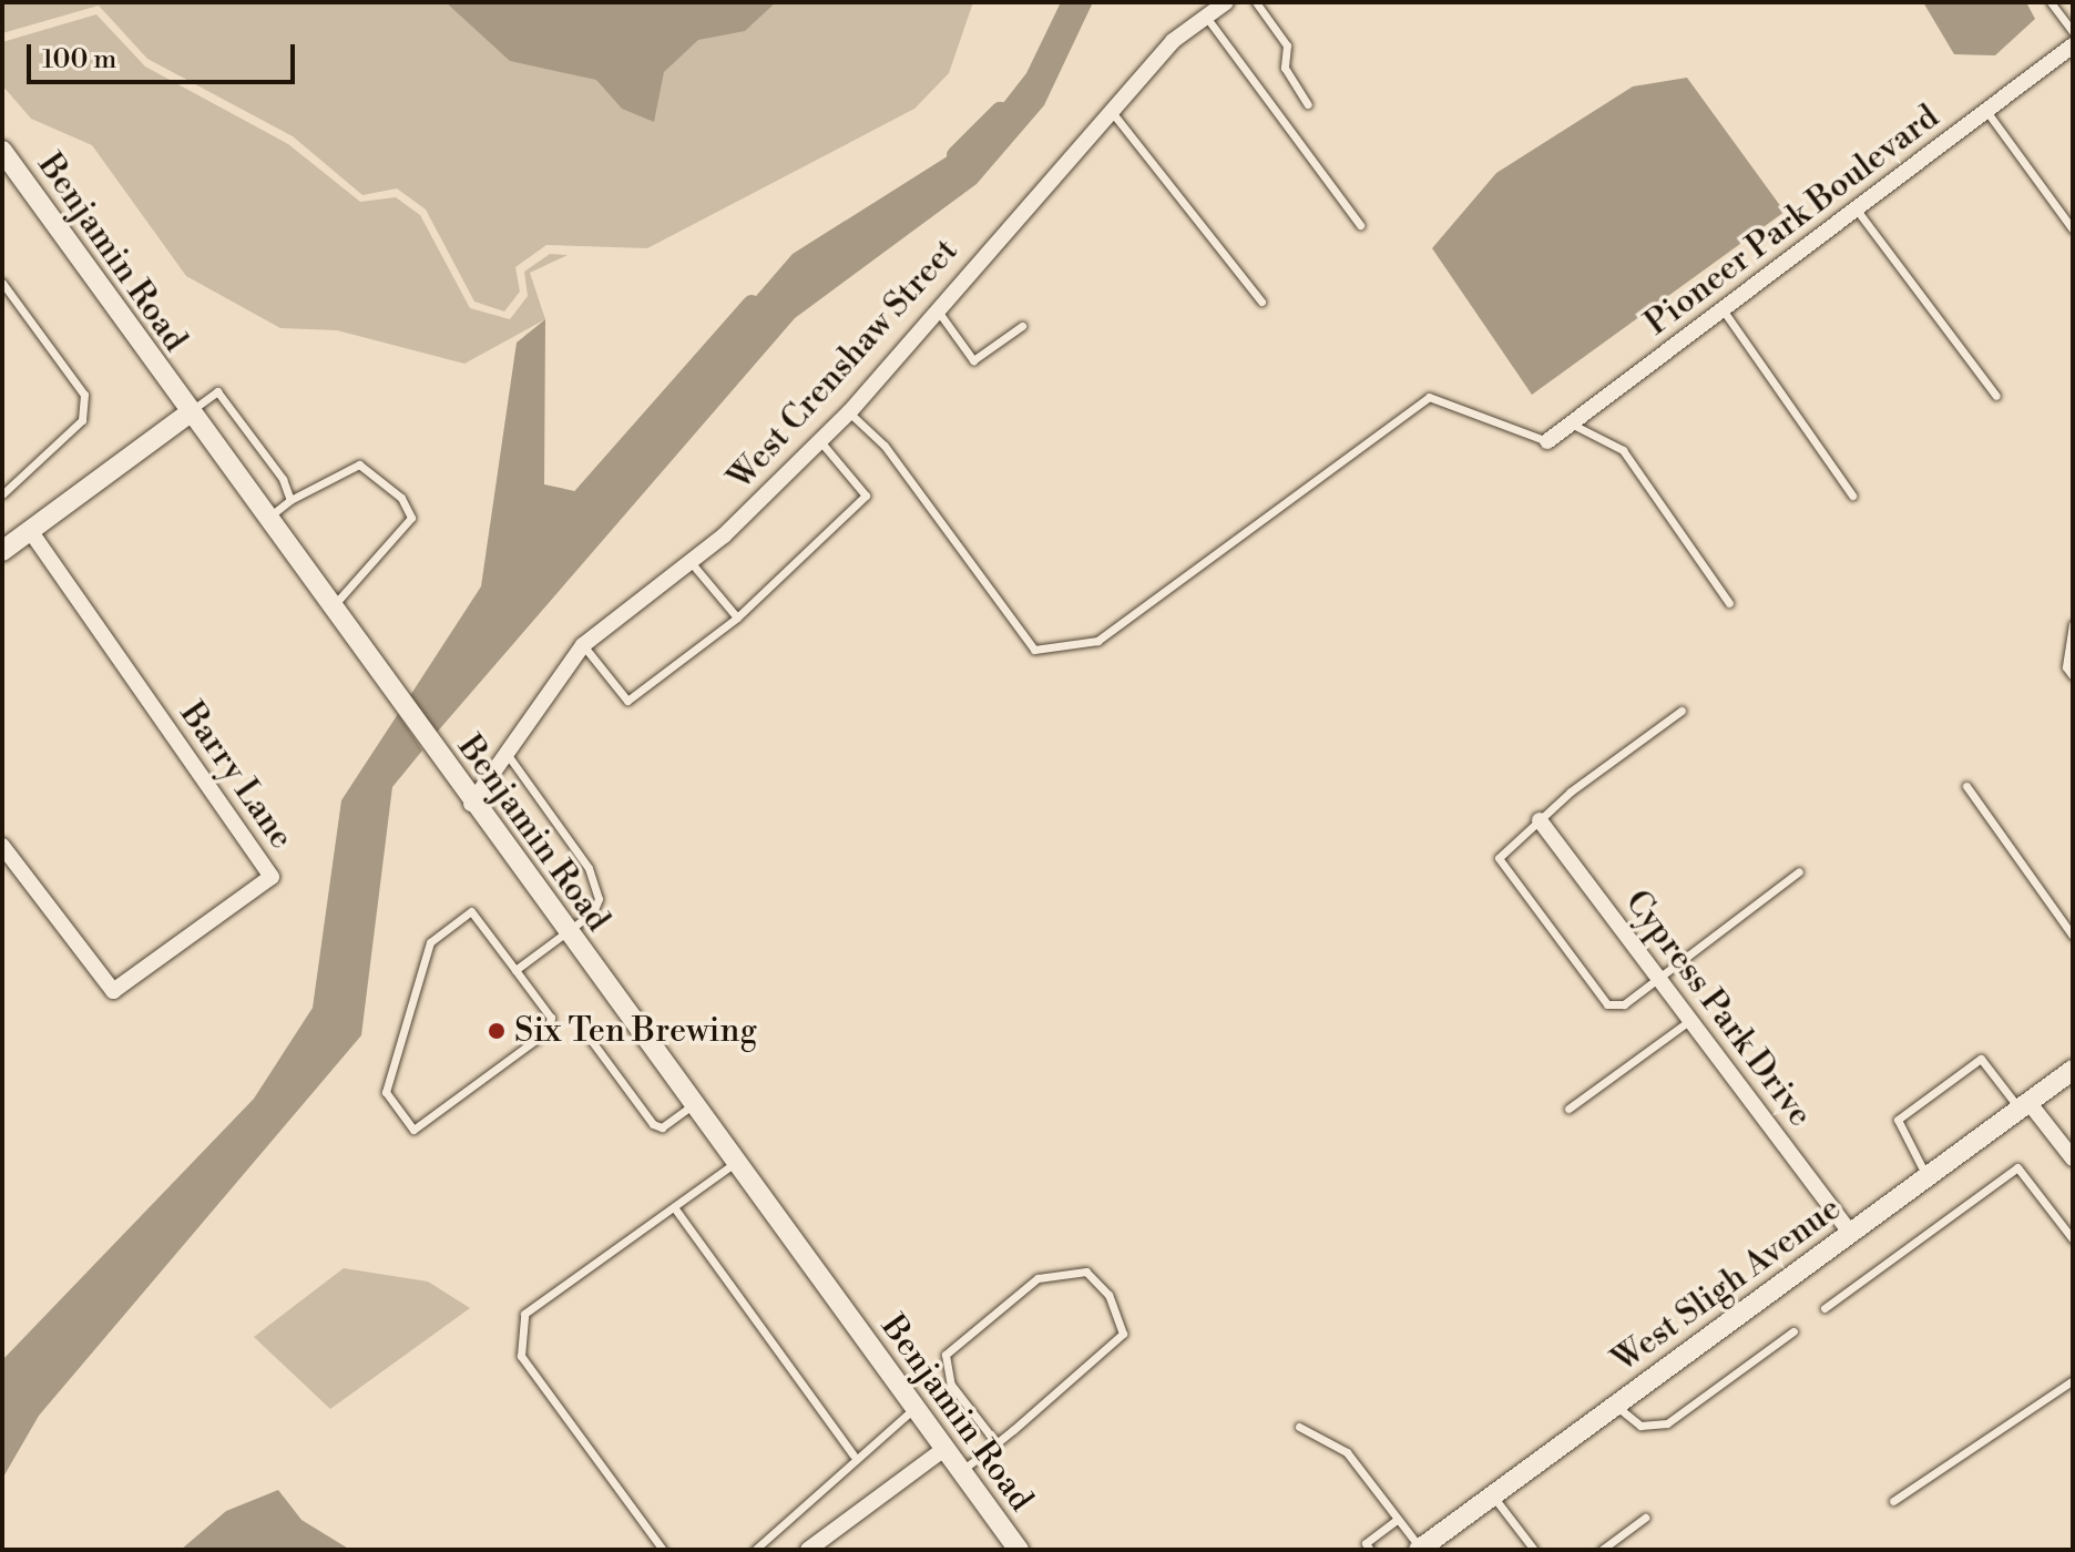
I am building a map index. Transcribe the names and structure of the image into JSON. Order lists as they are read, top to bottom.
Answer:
{
  "streets": {
    "street": [
      "Pioneer Park Boulevard",
      "Benjamin Road",
      "West Crenshaw Street",
      "Barry Lane",
      "Cypress Park Drive",
      "West Sligh Avenue"
    ]
  },
  "crossings": [
    ["Benjamin Road", "West Crenshaw Street"],
    ["Cypress Park Drive", "West Sligh Avenue"]
  ],
  "places": ["Six Ten Brewing"],
  "scale_bar": "100 m"
}
